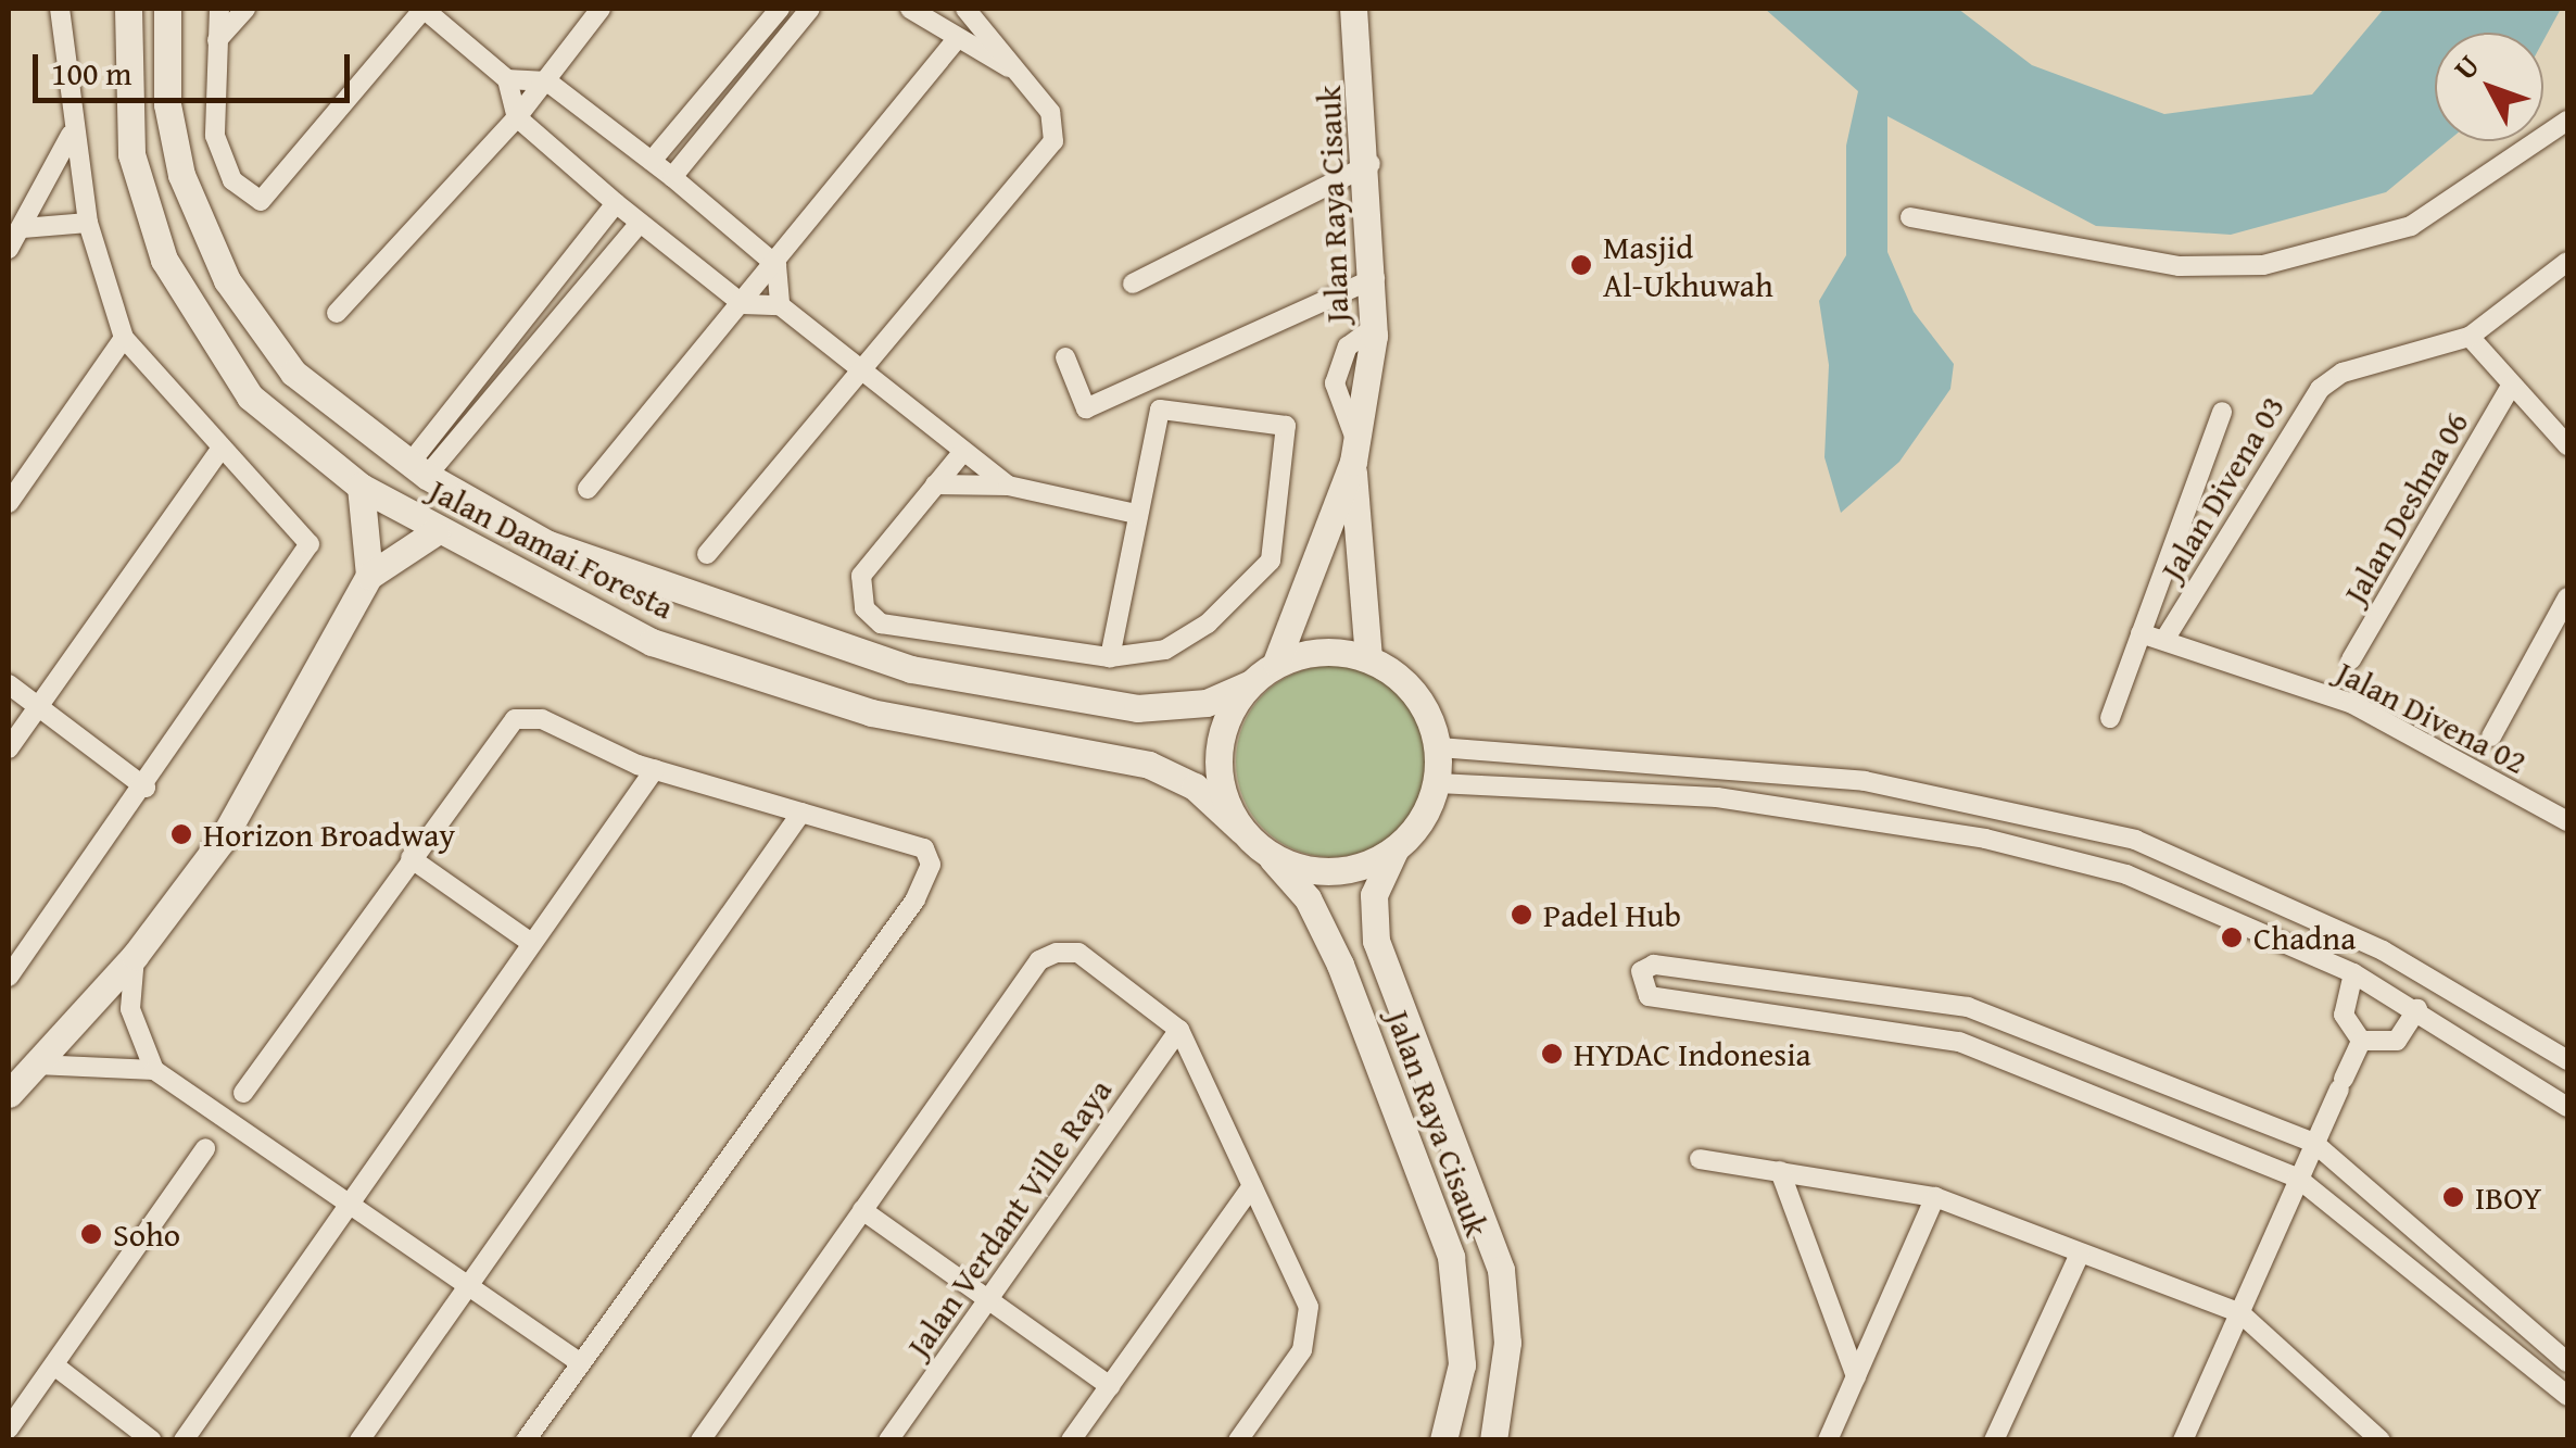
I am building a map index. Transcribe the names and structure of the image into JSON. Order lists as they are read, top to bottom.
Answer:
{
  "streets": {
    "main road": ["Jalan Raya Cisauk", "Jalan Damai Foresta"],
    "street": [
      "Jalan Divena 03",
      "Jalan Deshna 06",
      "Jalan Divena 02",
      "Jalan Verdant Ville Raya"
    ]
  },
  "crossings": [
    ["Jalan Raya Cisauk", "Jalan Damai Foresta"],
    ["Jalan Divena 03", "Jalan Divena 02"]
  ],
  "places": [
    "Masjid Al-Ukhuwah",
    "Horizon Broadway",
    "Padel Hub",
    "Chadna",
    "HYDAC Indonesia",
    "IBOY",
    "Soho"
  ],
  "scale_bar": "100 m",
  "north": "top left"
}
